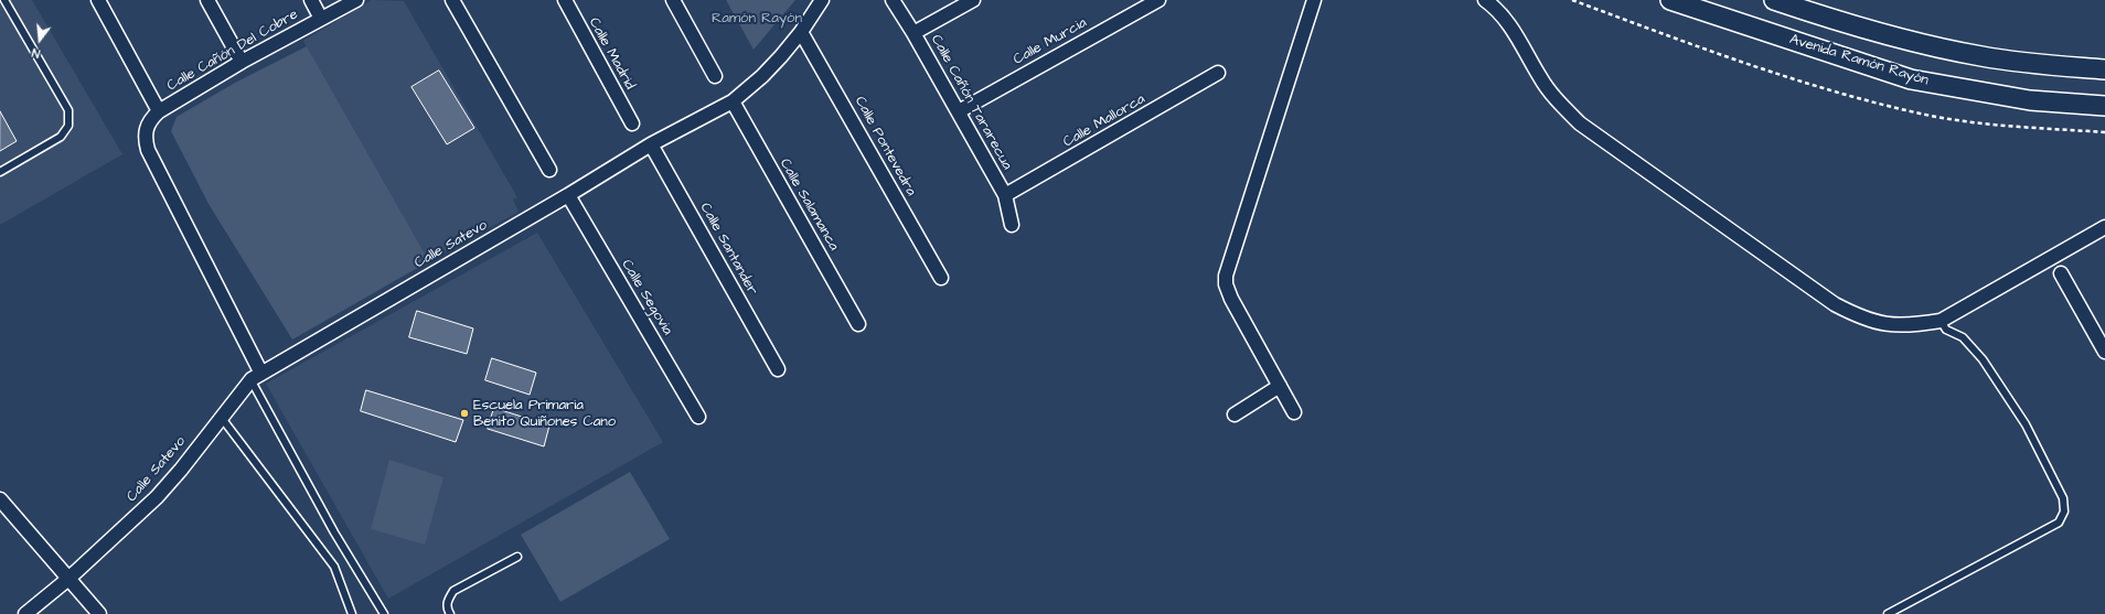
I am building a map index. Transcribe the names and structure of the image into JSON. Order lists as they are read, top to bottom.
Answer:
{
  "streets": {
    "main road": ["Avenida Ramón Rayón"],
    "street": [
      "Calle Murcia",
      "Calle Cañón Del Cobre",
      "Calle Madrid",
      "Calle Cañón Tararecua",
      "Calle Mallorca",
      "Calle Pontevedra",
      "Calle Salamanca",
      "Calle Satevo",
      "Calle Santander",
      "Calle Segovia"
    ]
  },
  "crossings": [
    ["Calle Murcia", "Calle Cañón Tararecua"],
    ["Calle Cañón Tararecua", "Calle Mallorca"],
    ["Calle Pontevedra", "Calle Satevo"],
    ["Calle Salamanca", "Calle Satevo"],
    ["Calle Satevo", "Calle Santander"],
    ["Calle Satevo", "Calle Segovia"]
  ],
  "parks": ["Ramón Rayón"],
  "places": ["Escuela Primaria Benito Quiñones Cano"],
  "north": "bottom"
}
